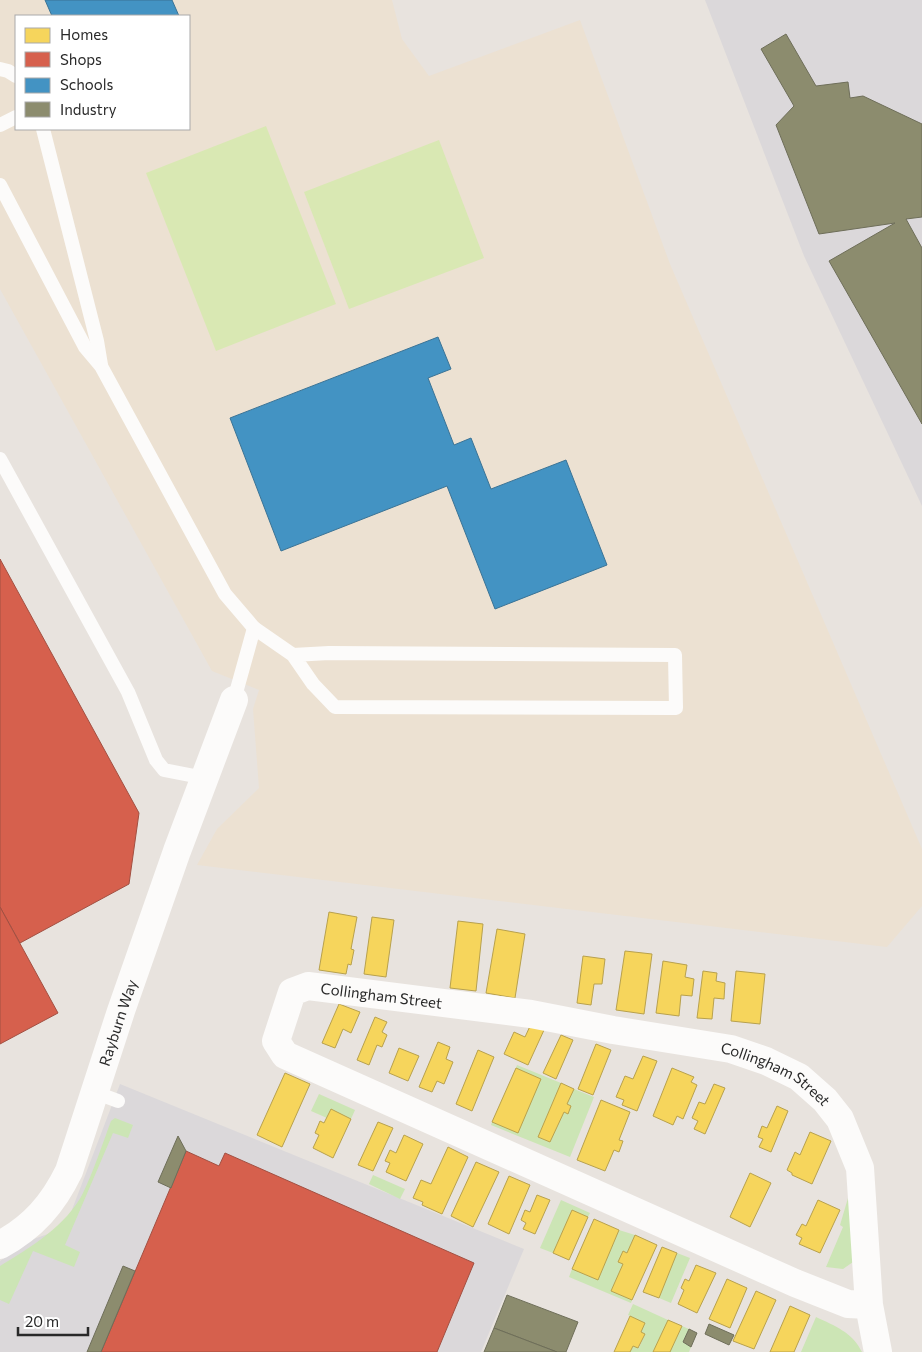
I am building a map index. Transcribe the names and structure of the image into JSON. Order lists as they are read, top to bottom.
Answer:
{
  "streets": {
    "street": ["Collingham Street", "Rayburn Way"]
  },
  "legend": [
    "Homes",
    "Shops",
    "Schools",
    "Industry"
  ],
  "scale_bar": "20 m"
}
